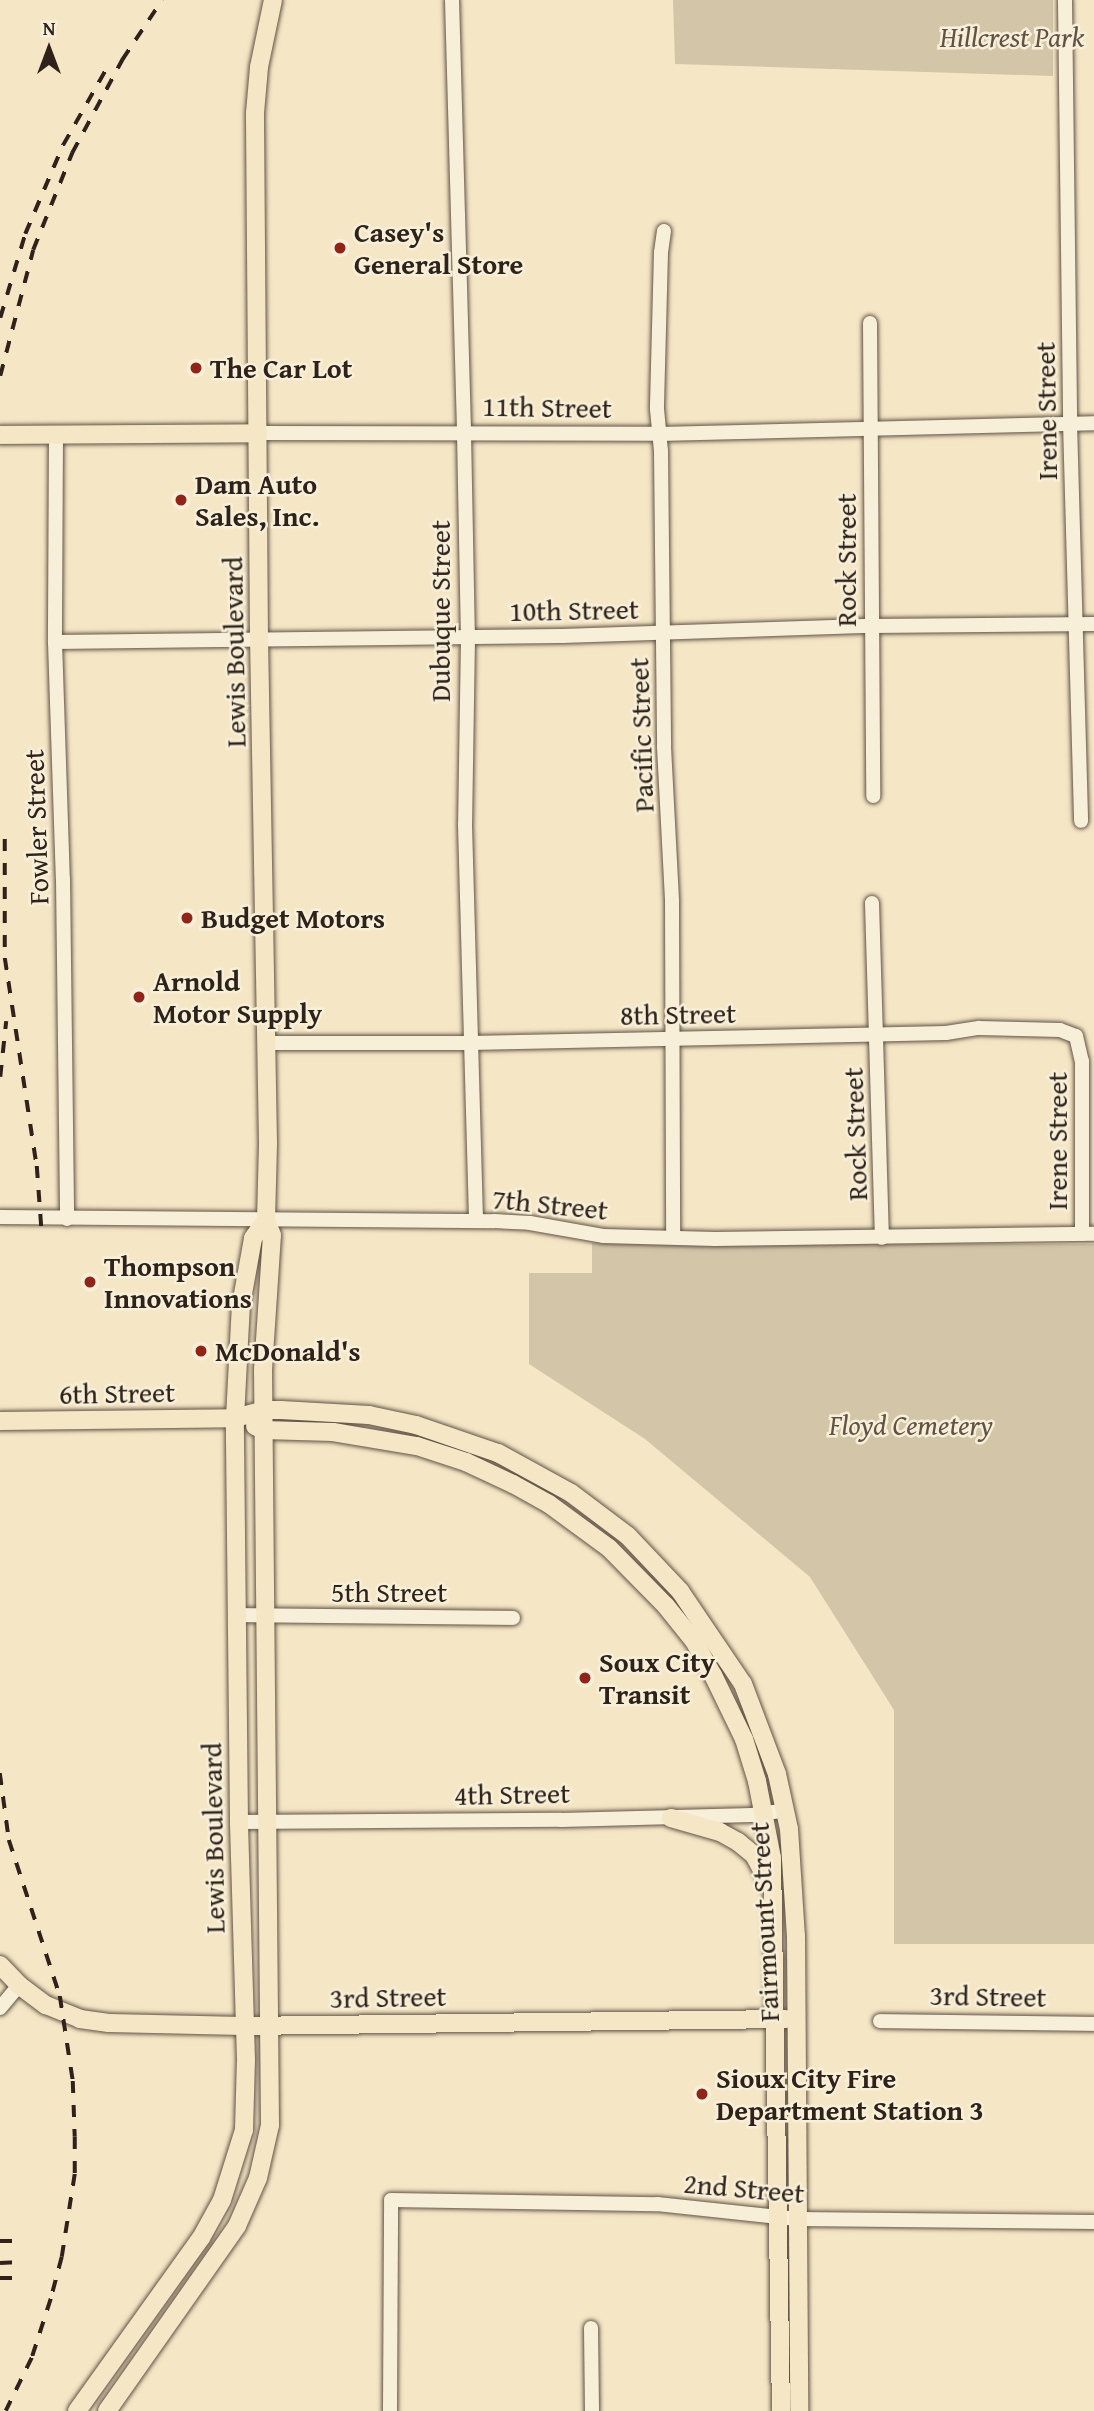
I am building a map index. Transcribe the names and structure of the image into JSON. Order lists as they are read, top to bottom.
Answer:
{
  "streets": {
    "main road": [
      "11th Street",
      "Lewis Boulevard",
      "6th Street",
      "Fairmount Street",
      "3rd Street"
    ],
    "street": [
      "Irene Street",
      "Rock Street",
      "10th Street",
      "Dubuque Street",
      "Pacific Street",
      "Fowler Street",
      "8th Street",
      "7th Street",
      "5th Street",
      "4th Street",
      "2nd Street"
    ]
  },
  "crossings": [
    ["11th Street", "Irene Street"],
    ["11th Street", "Rock Street"],
    ["11th Street", "Dubuque Street"],
    ["11th Street", "Lewis Boulevard"],
    ["11th Street", "Pacific Street"],
    ["11th Street", "Fowler Street"],
    ["Irene Street", "10th Street"],
    ["Irene Street", "8th Street"],
    ["Irene Street", "7th Street"],
    ["Rock Street", "10th Street"],
    ["Rock Street", "8th Street"],
    ["Rock Street", "7th Street"],
    ["10th Street", "Dubuque Street"],
    ["10th Street", "Lewis Boulevard"],
    ["10th Street", "Pacific Street"],
    ["10th Street", "Fowler Street"],
    ["Dubuque Street", "8th Street"],
    ["Dubuque Street", "7th Street"],
    ["Lewis Boulevard", "8th Street"],
    ["Lewis Boulevard", "7th Street"],
    ["Lewis Boulevard", "6th Street"],
    ["Lewis Boulevard", "5th Street"],
    ["Lewis Boulevard", "4th Street"],
    ["Lewis Boulevard", "Fairmount Street"],
    ["Lewis Boulevard", "3rd Street"],
    ["Pacific Street", "8th Street"],
    ["Pacific Street", "7th Street"],
    ["Fowler Street", "7th Street"],
    ["6th Street", "Fairmount Street"],
    ["4th Street", "Fairmount Street"],
    ["Fairmount Street", "3rd Street"],
    ["Fairmount Street", "2nd Street"]
  ],
  "parks": ["Hillcrest Park", "Floyd Cemetery"],
  "places": [
    "Casey's General Store",
    "The Car Lot",
    "Dam Auto Sales, Inc.",
    "Budget Motors",
    "Arnold Motor Supply",
    "Thompson Innovations",
    "McDonald's",
    "Soux City Transit",
    "Sioux City Fire Department Station 3"
  ],
  "north": "top"
}
